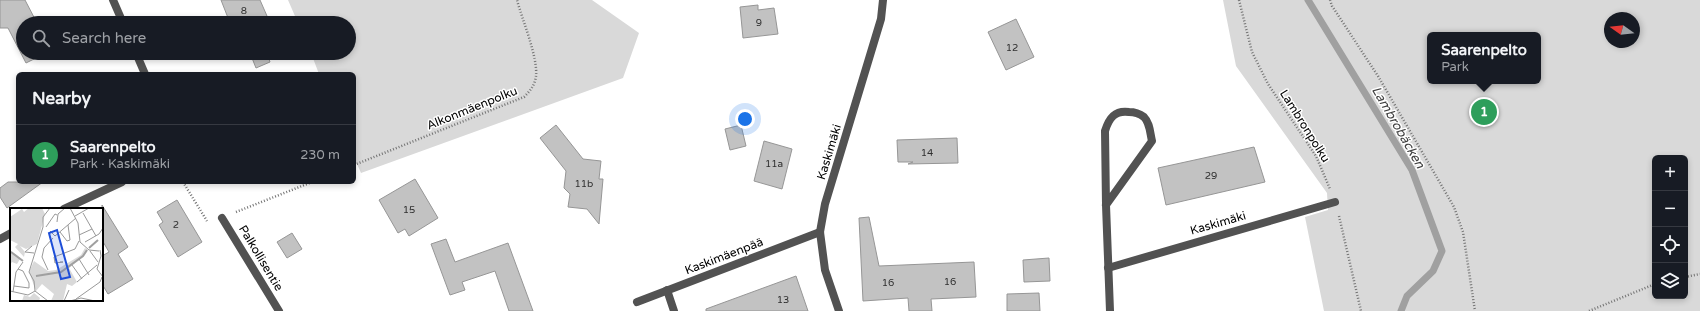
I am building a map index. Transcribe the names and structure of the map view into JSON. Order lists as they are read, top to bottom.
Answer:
{
  "streets": {
    "street": ["Kaskimäki", "Kaskimäenpää", "Palkollisentie"],
    "path": ["Alkonmäenpolku", "Lambronpolku"]
  },
  "crossings": [
    ["Lambronpolku", "Kaskimäki"],
    ["Kaskimäki", "Kaskimäenpää"]
  ],
  "water": ["Lambrobäcken"],
  "house_numbers": [
    "8",
    "9",
    "12",
    "14",
    "11a",
    "29",
    "11b",
    "15",
    "2",
    "16",
    "16",
    "13"
  ],
  "north": "left",
  "page": {
    "search": "Search here",
    "popup": ["Saarenpelto", "Park"],
    "heading": "Nearby",
    "pins": "1",
    "list": [
      {
        "mark": "1",
        "name": "Saarenpelto",
        "note": "Park · Kaskimäki",
        "value": "230 m"
      }
    ],
    "map_buttons": ["+", "−"]
  }
}
